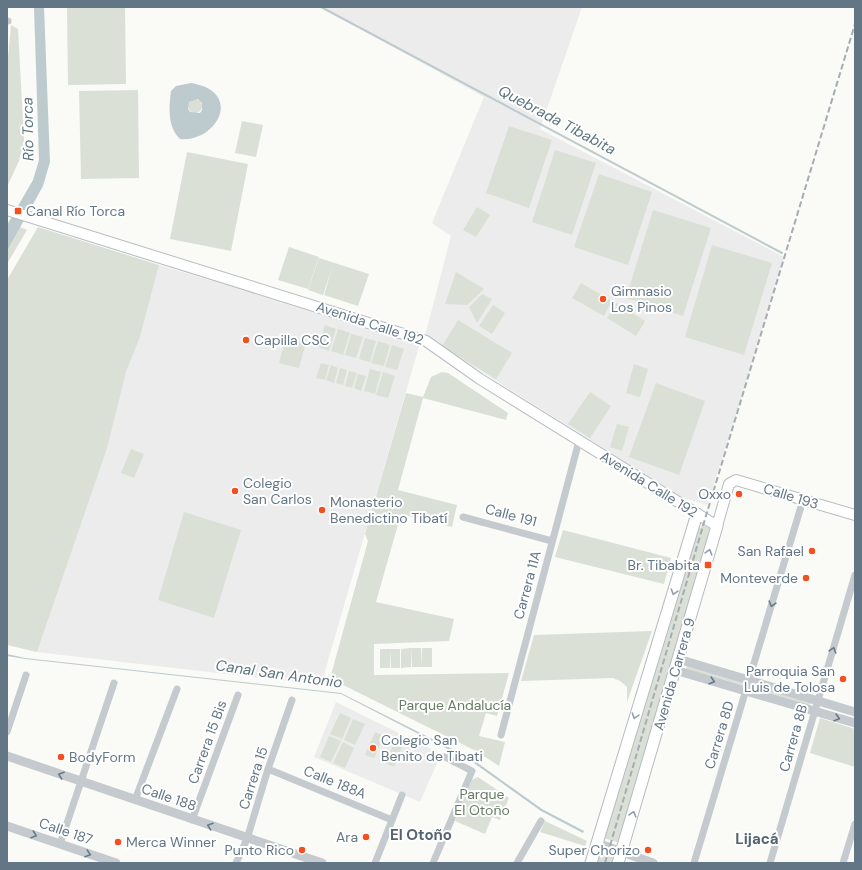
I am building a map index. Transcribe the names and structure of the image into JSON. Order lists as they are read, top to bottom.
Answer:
{
  "streets": {
    "main road": ["Avenida Calle 192", "Calle 193", "Avenida Carrera 9"],
    "street": [
      "Calle 191",
      "Carrera 11A",
      "Carrera 8D",
      "Carrera 8B",
      "Carrera 15 Bis",
      "Carrera 15",
      "Calle 188A",
      "Calle 188",
      "Calle 187"
    ]
  },
  "crossings": [
    ["Avenida Calle 192", "Carrera 11A"],
    ["Avenida Calle 192", "Avenida Carrera 9"],
    ["Calle 193", "Avenida Carrera 9"],
    ["Calle 193", "Carrera 8D"],
    ["Calle 191", "Carrera 11A"],
    ["Carrera 15 Bis", "Calle 188"],
    ["Carrera 15", "Calle 188A"],
    ["Carrera 15", "Calle 188"]
  ],
  "one_way": [
    "Carrera 8D",
    "Carrera 8B",
    "Calle 188",
    "Calle 187"
  ],
  "districts": ["El Otoño", "Lijacá"],
  "water": ["Quebrada Tibabita", "Río Torca", "Canal San Antonio"],
  "parks": ["Parque Andalucía", "Parque El Otoño"],
  "places": {
    "transit": ["Canal Río Torca", "Br. Tibabita"],
    "other": [
      "Gimnasio Los Pinos",
      "Capilla CSC",
      "Colegio San Carlos",
      "Oxxo",
      "Monasterio Benedictino Tibatí",
      "San Rafael",
      "Monteverde",
      "Parroquia San Luis de Tolosa",
      "Colegio San Benito de Tibati",
      "BodyForm",
      "Ara",
      "Merca Winner",
      "Punto Rico",
      "Super Chorizo"
    ]
  }
}
